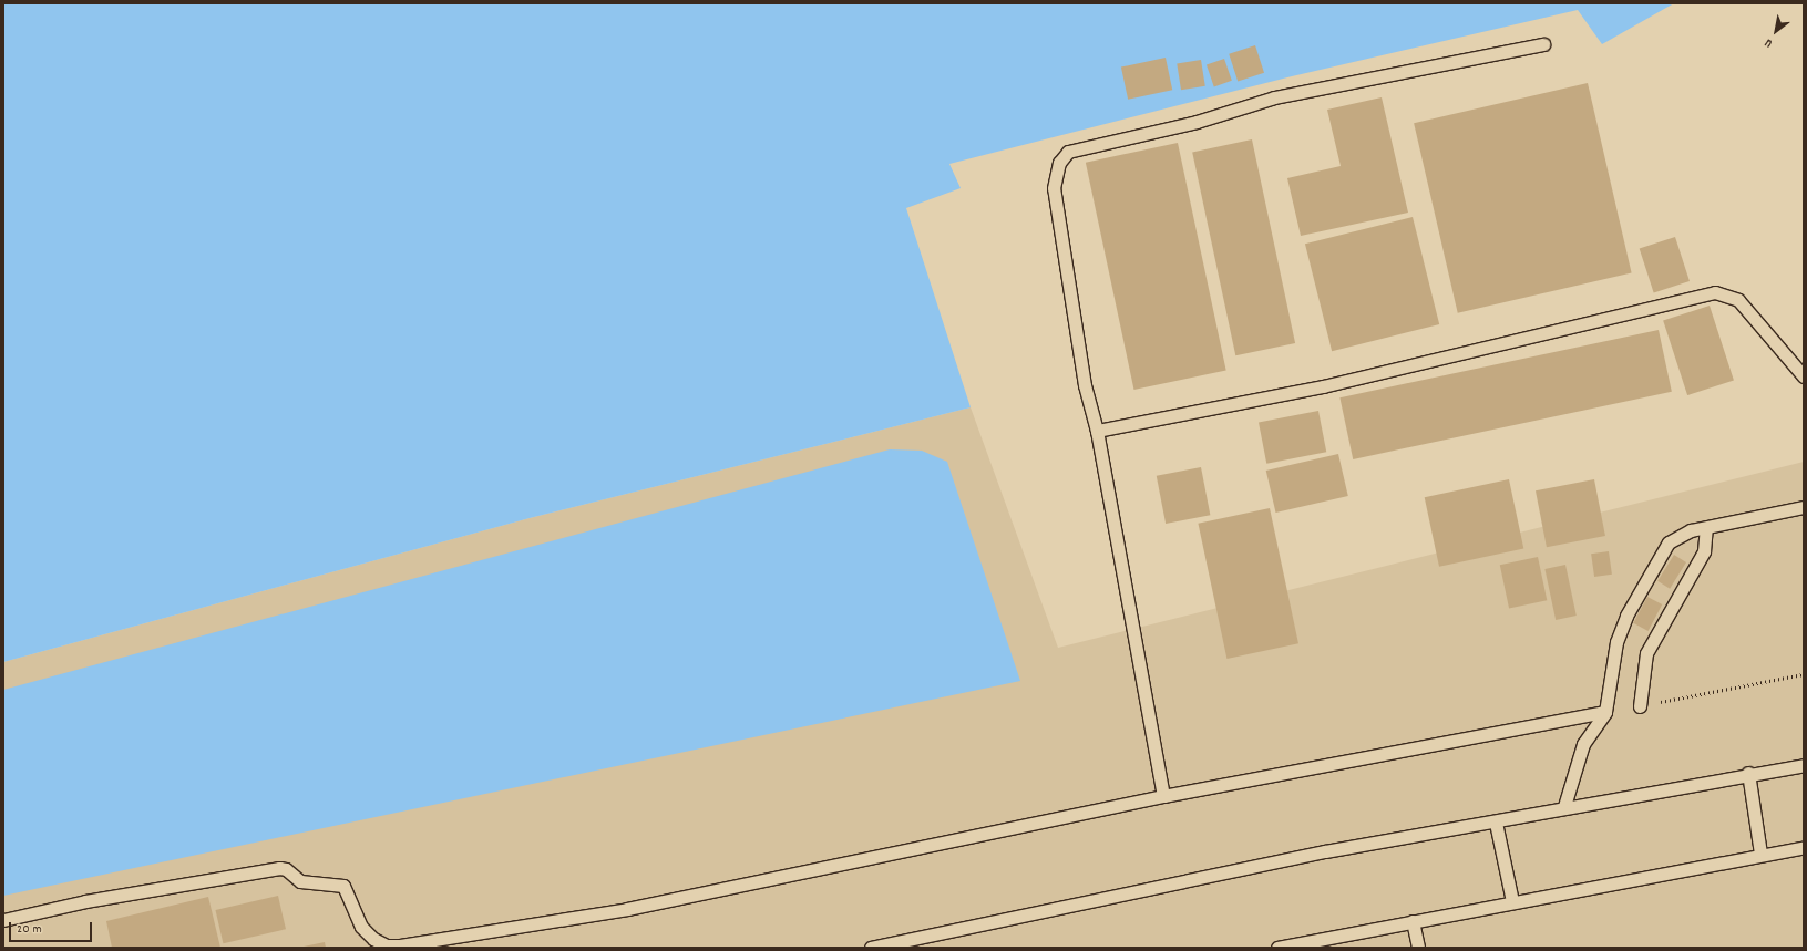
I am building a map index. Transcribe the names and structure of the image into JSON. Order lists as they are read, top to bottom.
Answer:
{
  "scale_bar": "20 m",
  "north": "bottom left"
}
